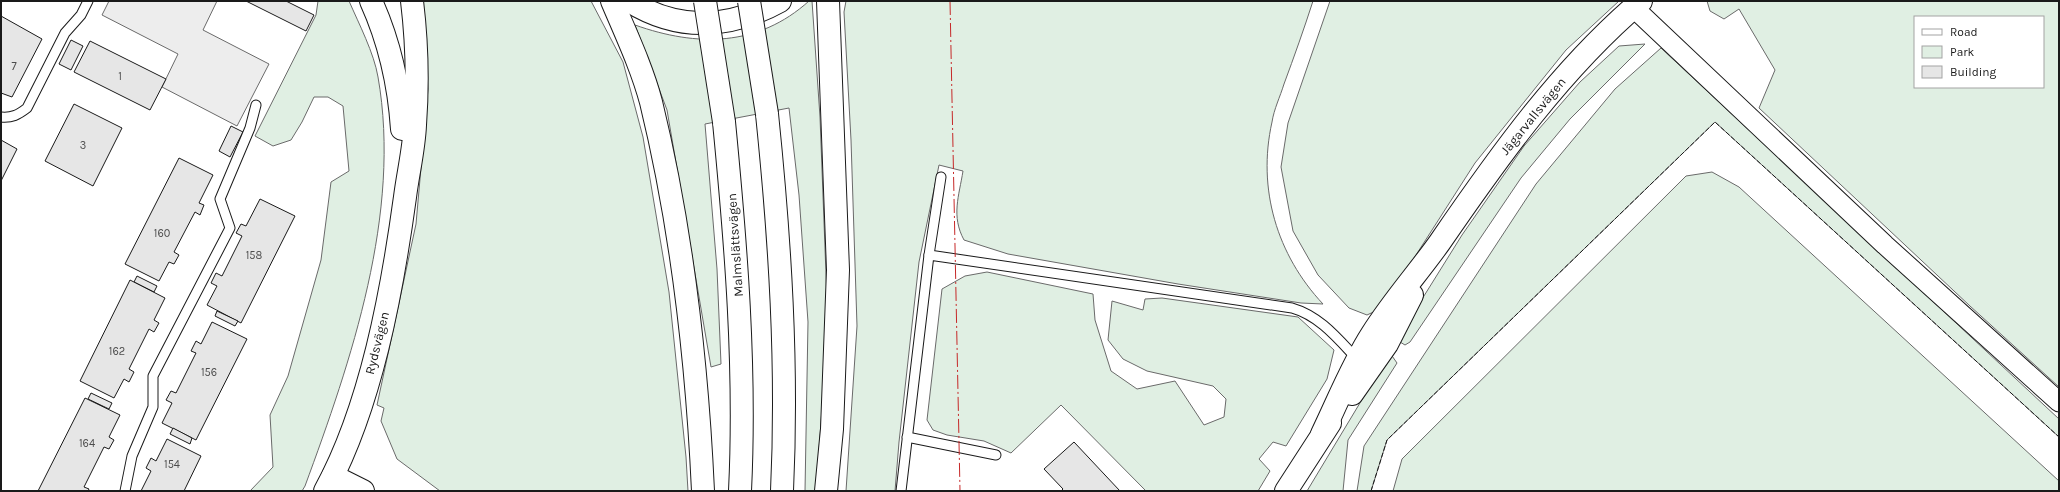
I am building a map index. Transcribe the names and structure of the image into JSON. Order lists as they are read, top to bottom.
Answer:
{
  "streets": {
    "main road": ["Jägarvallsvägen", "Malmslättsvägen", "Rydsvägen"]
  },
  "house_numbers": [
    "7",
    "1",
    "3",
    "160",
    "158",
    "162",
    "156",
    "164",
    "154"
  ],
  "legend": ["Road", "Park", "Building"]
}
